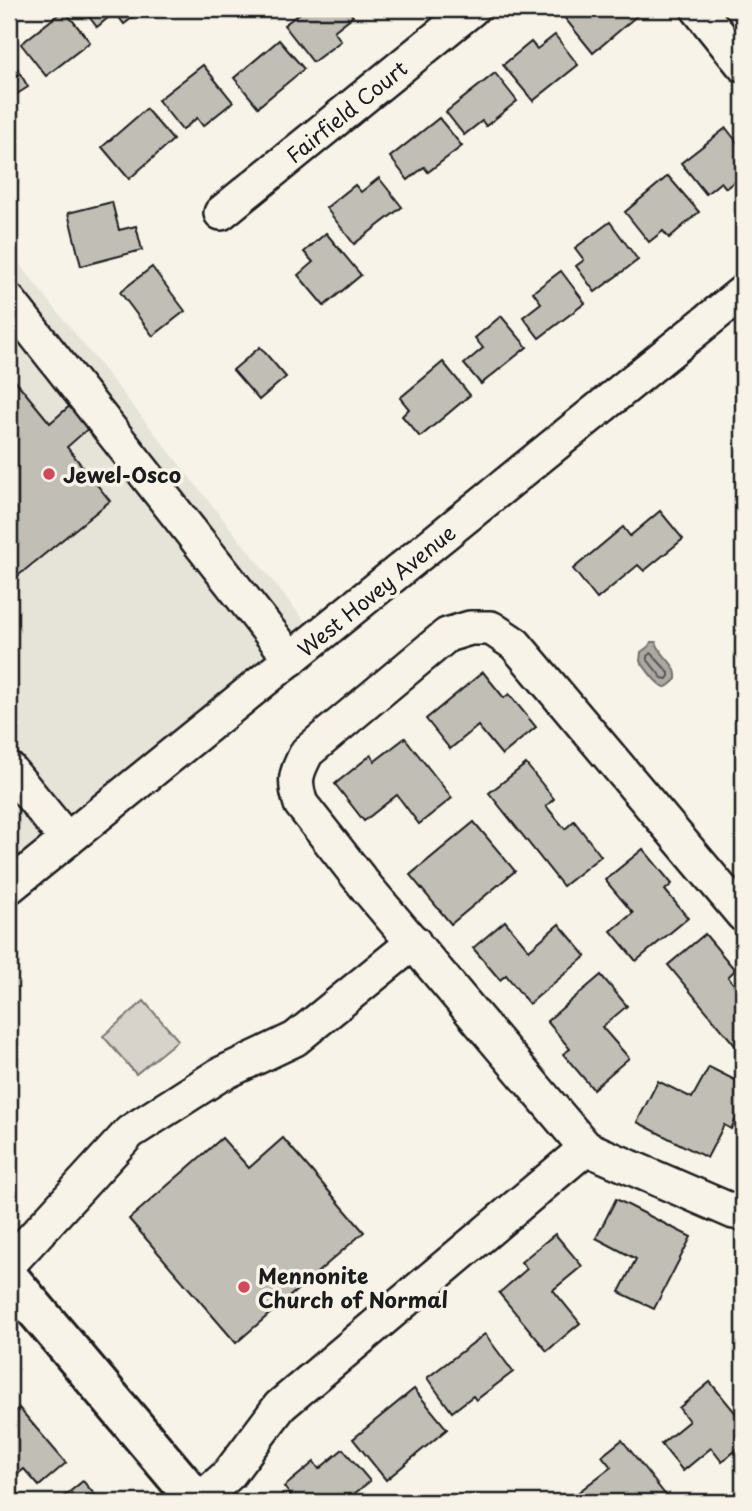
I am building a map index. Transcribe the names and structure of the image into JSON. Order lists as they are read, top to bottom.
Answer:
{
  "streets": {
    "street": ["Fairfield Court", "West Hovey Avenue"]
  },
  "places": ["Jewel-Osco", "Mennonite Church of Normal"]
}
